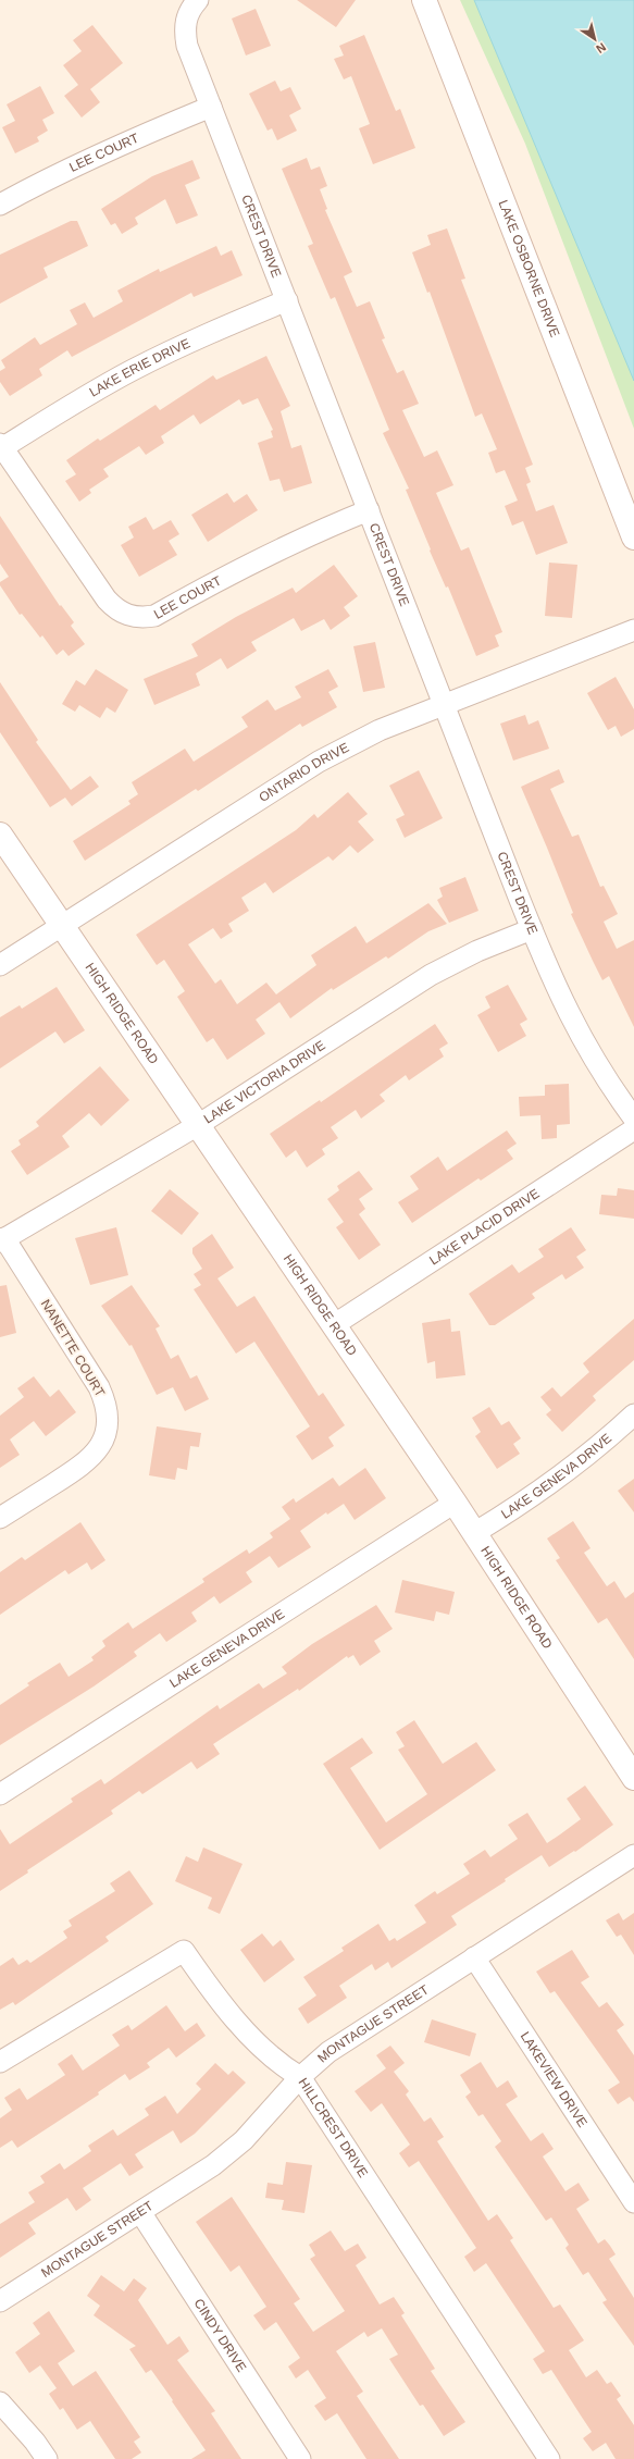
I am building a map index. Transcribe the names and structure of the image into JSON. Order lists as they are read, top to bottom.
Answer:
{
  "streets": {
    "street": [
      "LEE COURT",
      "CREST DRIVE",
      "LAKE OSBORNE DRIVE",
      "LAKE ERIE DRIVE",
      "ONTARIO DRIVE",
      "HIGH RIDGE ROAD",
      "LAKE VICTORIA DRIVE",
      "LAKE PLACID DRIVE",
      "NANETTE COURT",
      "LAKE GENEVA DRIVE",
      "MONTAGUE STREET",
      "LAKEVIEW DRIVE",
      "HILLCREST DRIVE",
      "CINDY DRIVE"
    ]
  },
  "crossings": [
    ["LEE COURT", "CREST DRIVE"],
    ["LEE COURT", "LAKE ERIE DRIVE"],
    ["CREST DRIVE", "LAKE ERIE DRIVE"],
    ["CREST DRIVE", "ONTARIO DRIVE"],
    ["CREST DRIVE", "LAKE VICTORIA DRIVE"],
    ["ONTARIO DRIVE", "HIGH RIDGE ROAD"],
    ["HIGH RIDGE ROAD", "LAKE VICTORIA DRIVE"],
    ["HIGH RIDGE ROAD", "LAKE PLACID DRIVE"],
    ["HIGH RIDGE ROAD", "LAKE GENEVA DRIVE"],
    ["LAKE VICTORIA DRIVE", "NANETTE COURT"],
    ["MONTAGUE STREET", "LAKEVIEW DRIVE"],
    ["MONTAGUE STREET", "HILLCREST DRIVE"],
    ["MONTAGUE STREET", "CINDY DRIVE"]
  ],
  "north": "bottom right"
}
